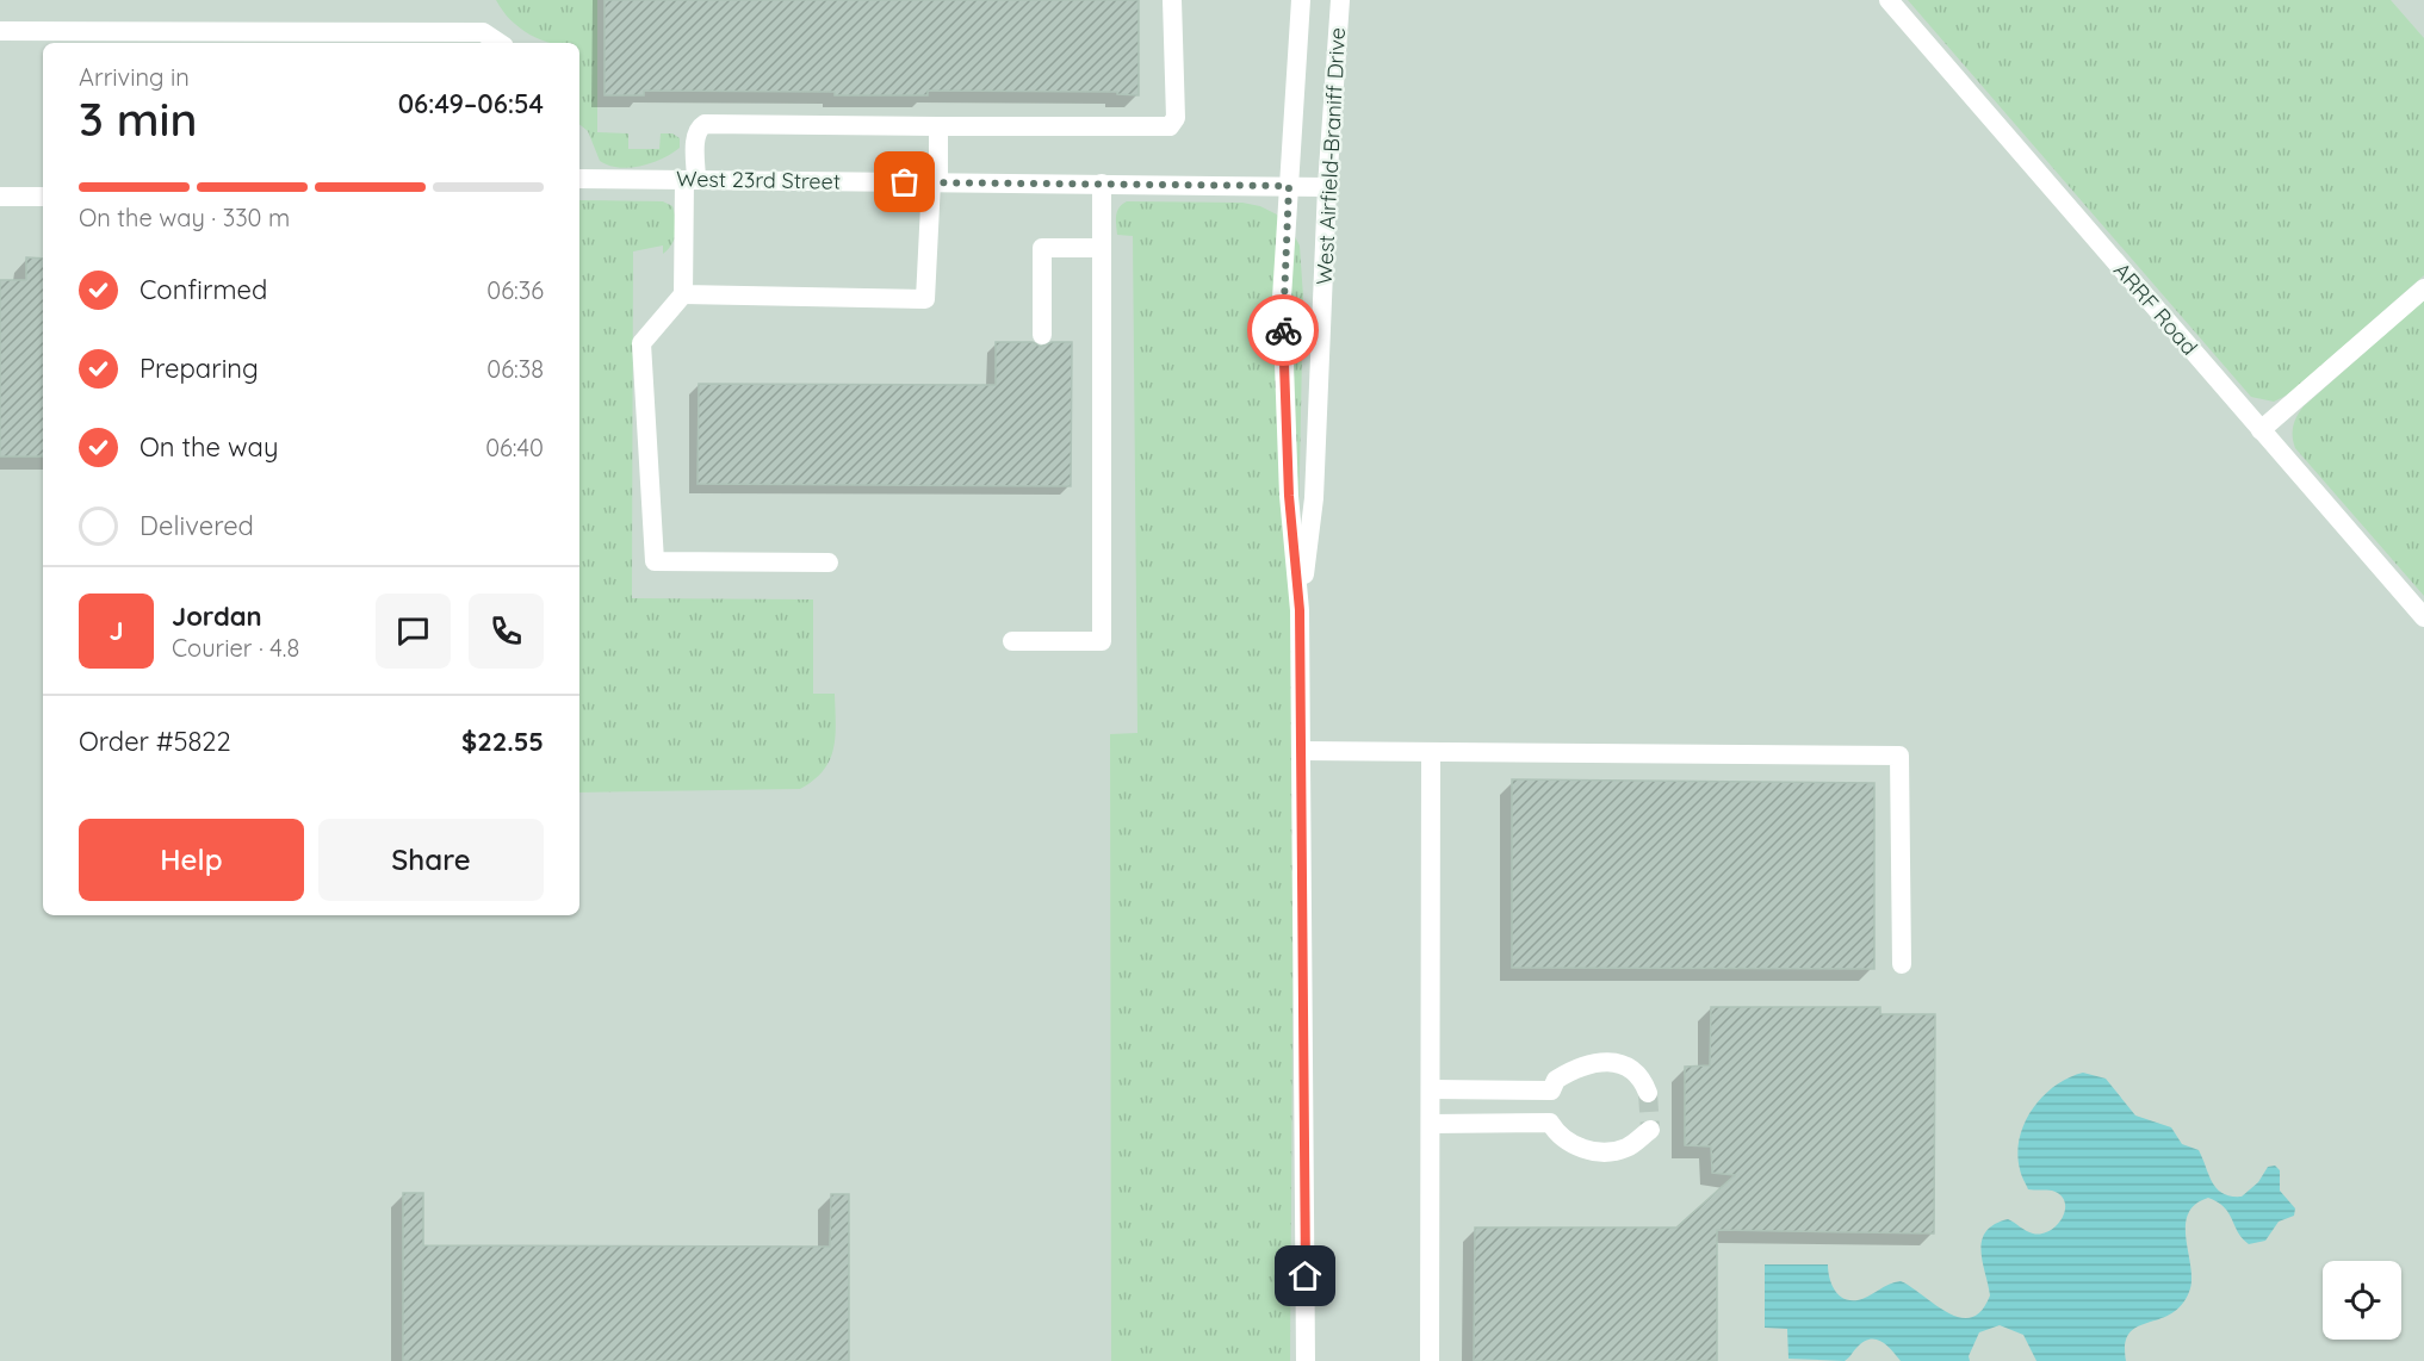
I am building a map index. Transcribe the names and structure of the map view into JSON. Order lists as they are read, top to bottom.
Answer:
{
  "streets": {
    "street": ["West Airfield-Braniff Drive", "West 23rd Street", "ARRF Road"]
  },
  "crossings": [
    ["West Airfield-Braniff Drive", "West 23rd Street"]
  ],
  "page": {
    "heading": ["3 min", "Arriving in", "06:49–06:54"],
    "panel": [
      "Jordan",
      "Courier · 4.8",
      "Order #5822",
      "$22.55"
    ],
    "bar": "On the way · 330 m",
    "list": [
      ["Confirmed", "06:36"],
      ["Preparing", "06:38"],
      ["On the way", "06:40"],
      "Delivered"
    ],
    "round": "J",
    "buttons": ["Help", "Share"]
  }
}
